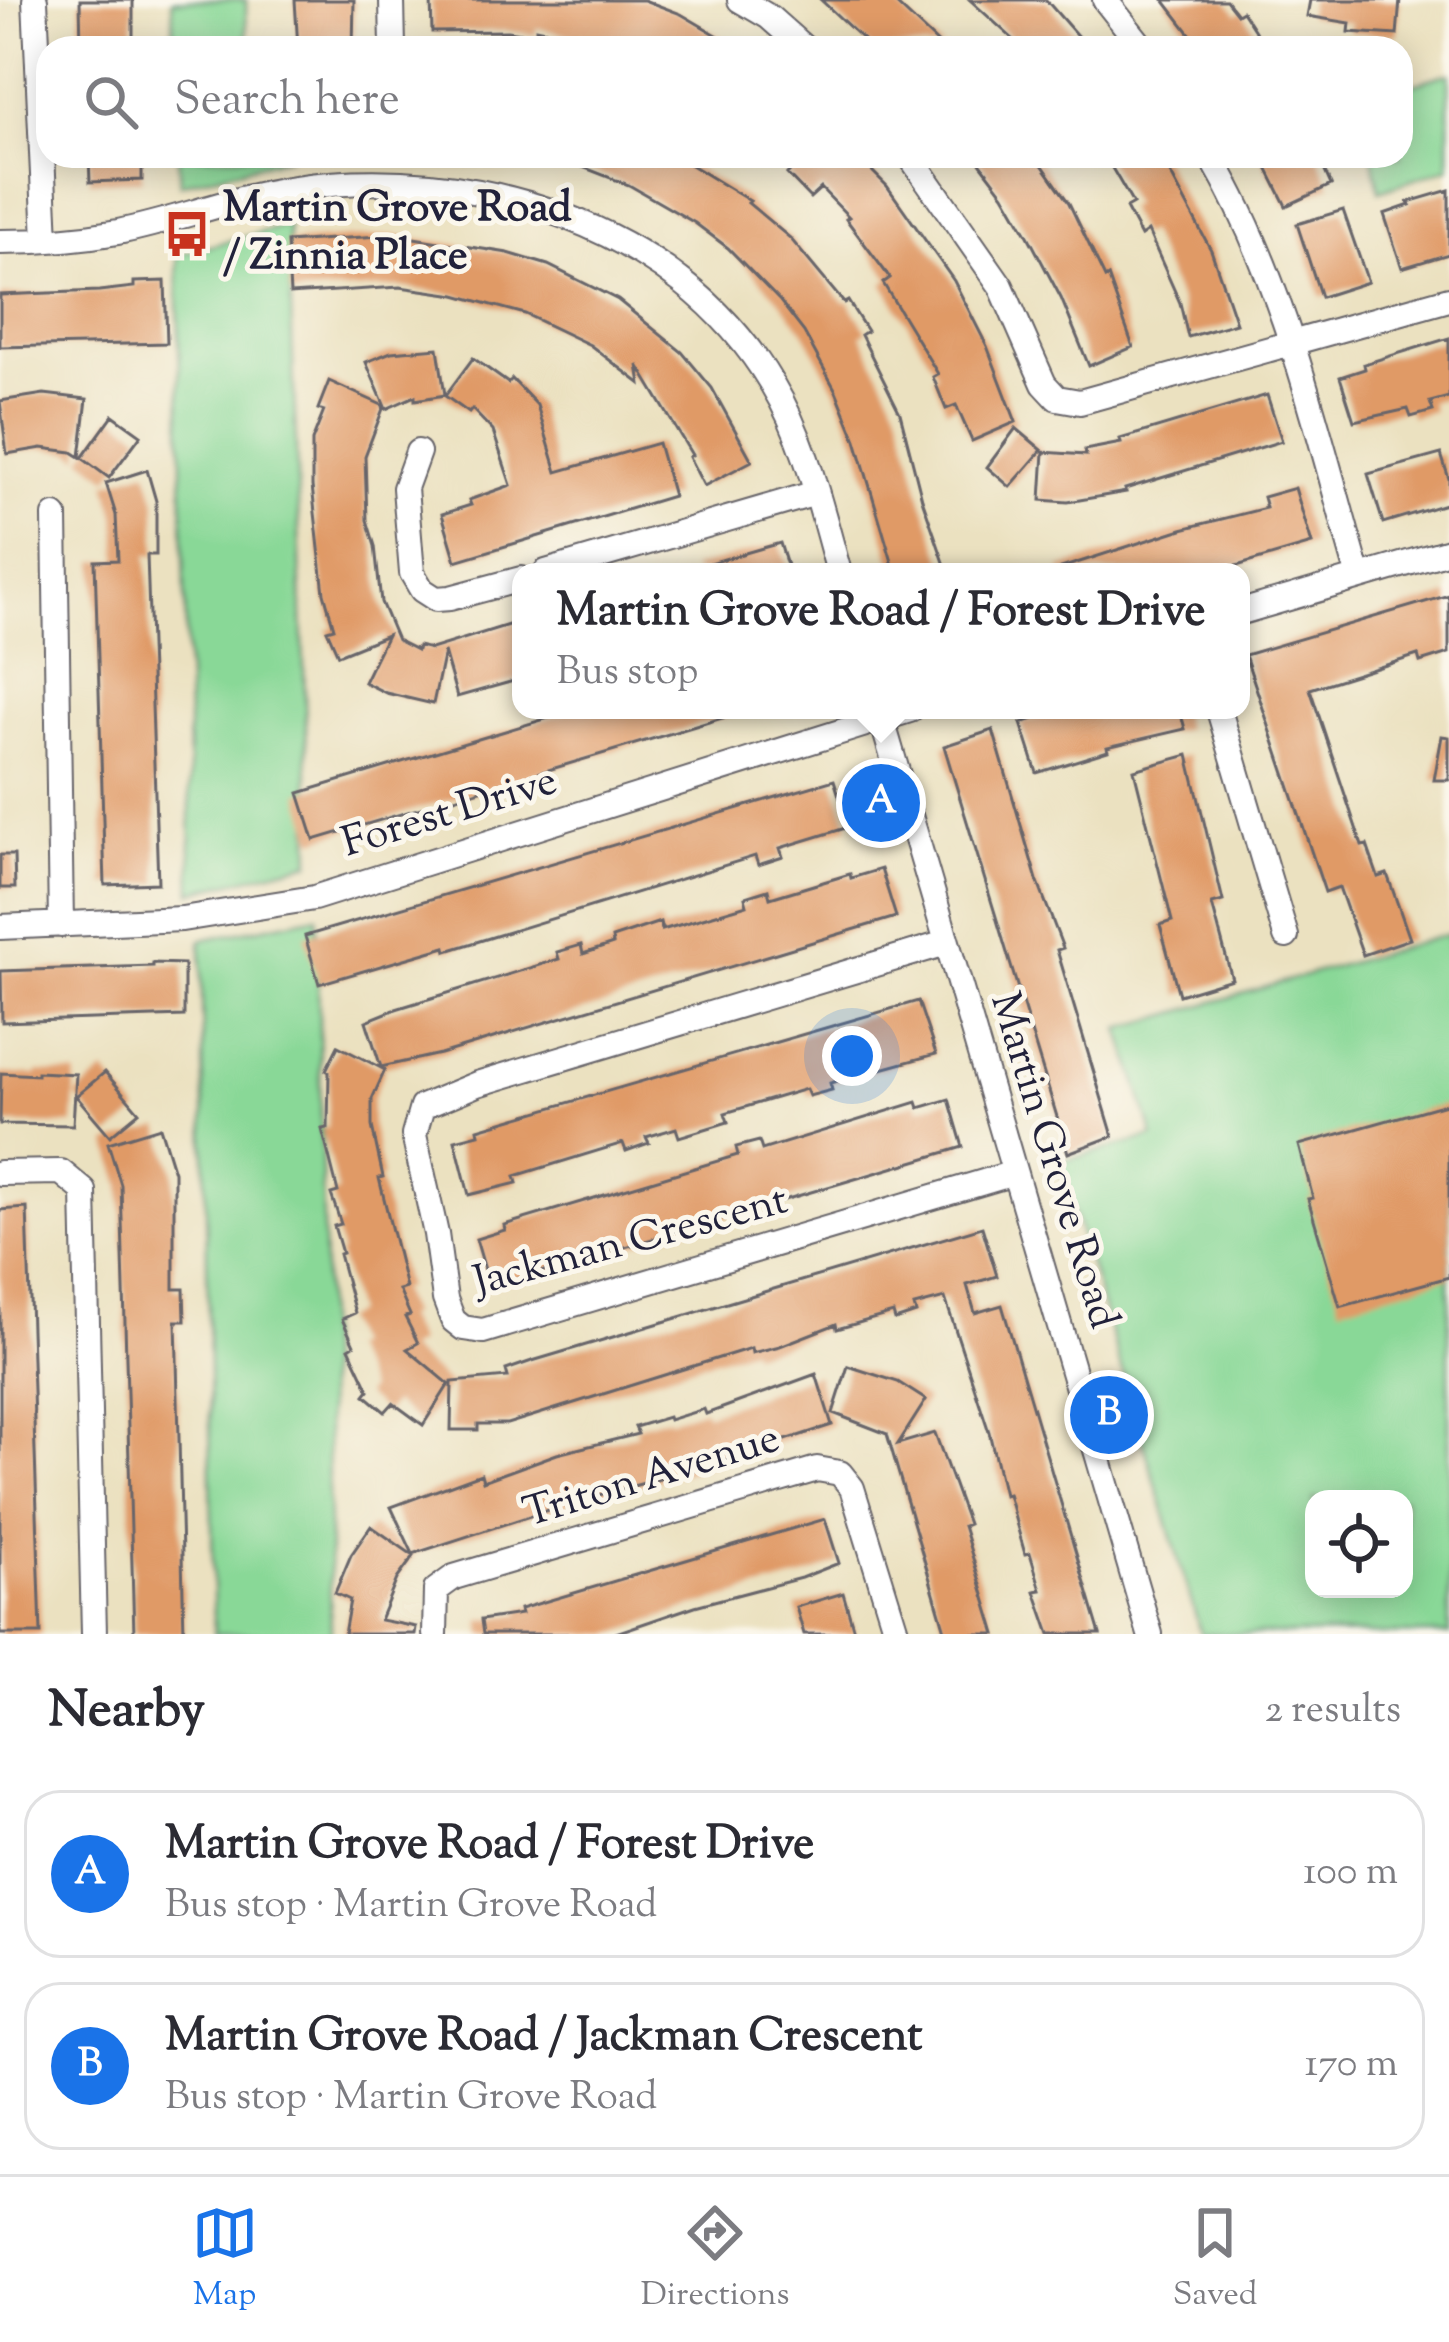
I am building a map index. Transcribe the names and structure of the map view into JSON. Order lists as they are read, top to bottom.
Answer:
{
  "streets": {
    "street": [
      "Forest Drive",
      "Martin Grove Road",
      "Jackman Crescent",
      "Triton Avenue"
    ]
  },
  "crossings": [
    ["Martin Grove Road", "Jackman Crescent"]
  ],
  "places": {
    "bus stop": ["Martin Grove Road / Zinnia Place"]
  },
  "page": {
    "search": "Search here",
    "popup": ["Martin Grove Road / Forest Drive", "Bus stop"],
    "pins": ["A", "B"],
    "heading": ["Nearby", "2 results"],
    "list": [
      {
        "mark": "A",
        "name": "Martin Grove Road / Forest Drive",
        "note": "Bus stop · Martin Grove Road",
        "value": "100 m"
      },
      {
        "mark": "B",
        "name": "Martin Grove Road / Jackman Crescent",
        "note": "Bus stop · Martin Grove Road",
        "value": "170 m"
      }
    ],
    "nav": ["Map", "Directions", "Saved"]
  }
}
